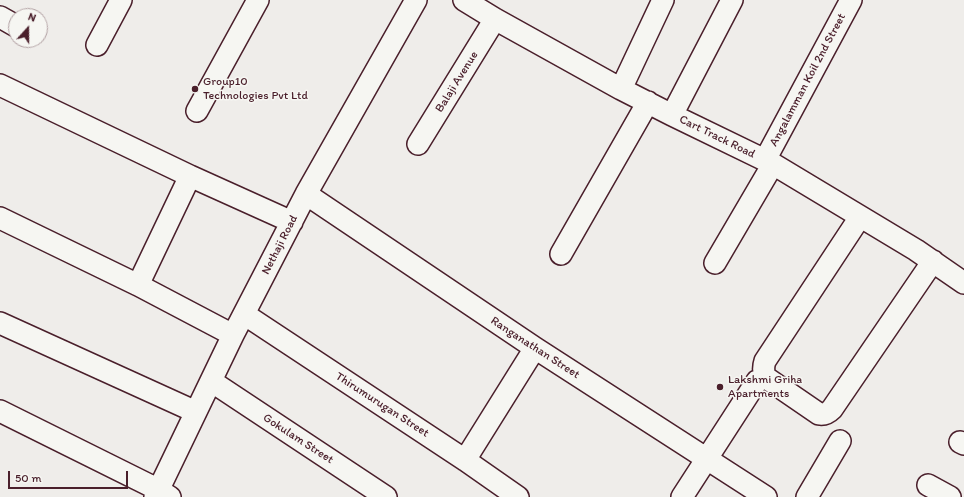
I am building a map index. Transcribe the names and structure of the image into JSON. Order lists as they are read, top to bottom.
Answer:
{
  "streets": {
    "street": [
      "Angalamman Koil 2nd Street",
      "Balaji Avenue",
      "Cart Track Road",
      "Nethaji Road",
      "Ranganathan Street",
      "Thirumurugan Street",
      "Gokulam Street"
    ]
  },
  "crossings": [
    ["Angalamman Koil 2nd Street", "Cart Track Road"],
    ["Balaji Avenue", "Cart Track Road"],
    ["Nethaji Road", "Ranganathan Street"],
    ["Nethaji Road", "Thirumurugan Street"],
    ["Nethaji Road", "Gokulam Street"]
  ],
  "places": ["Group10 Technologies Pvt Ltd", "Lakshmi Griha Apartments"],
  "scale_bar": "50 m",
  "north": "top"
}
